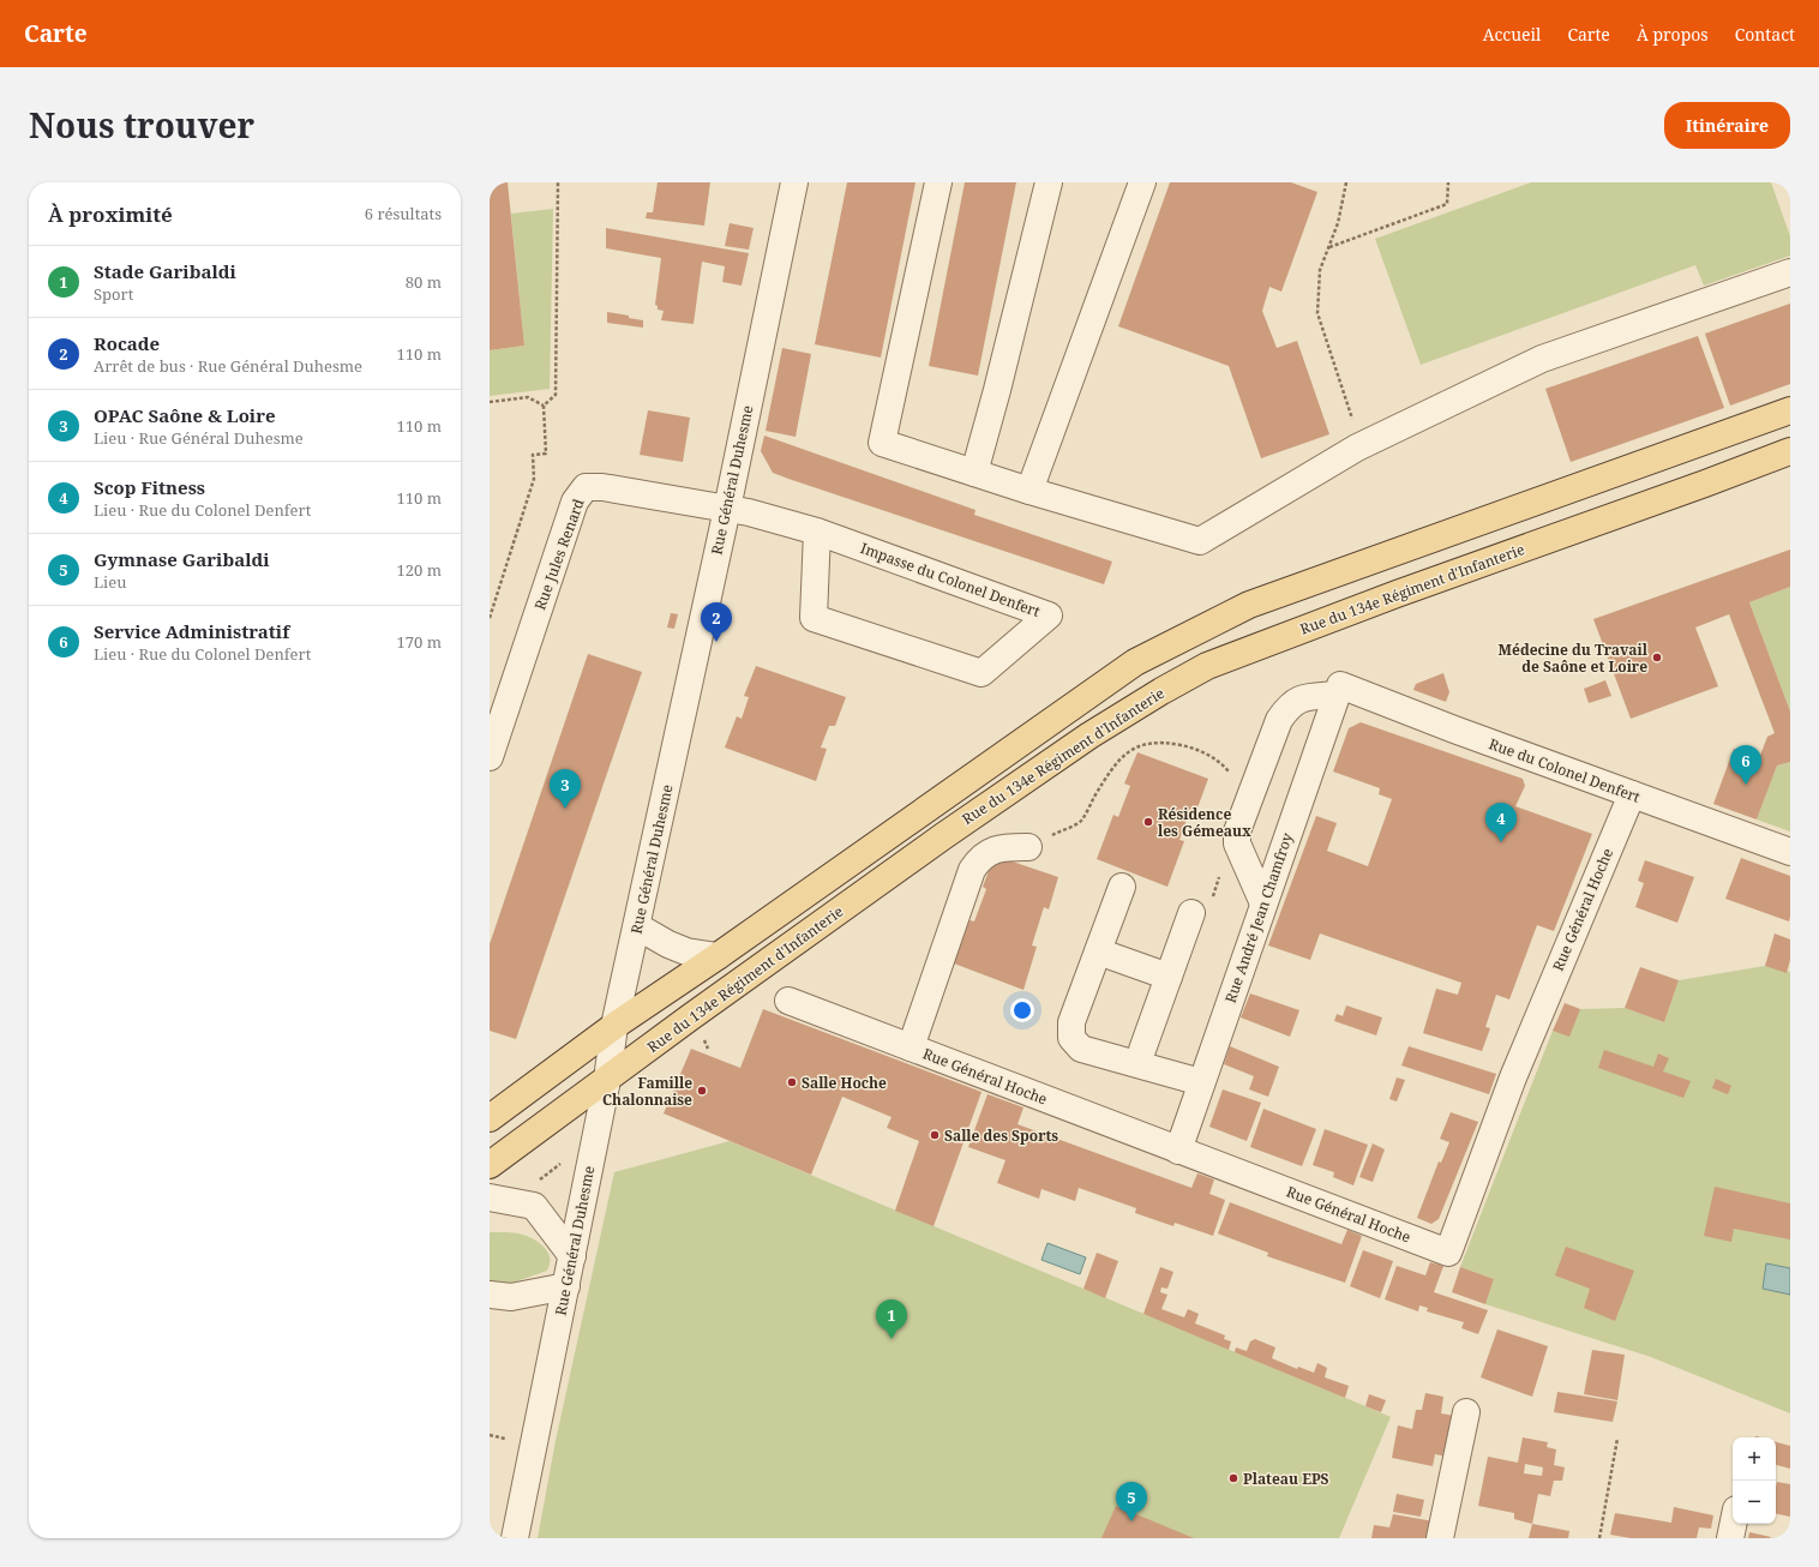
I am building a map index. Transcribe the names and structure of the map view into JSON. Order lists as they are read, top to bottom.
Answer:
{
  "streets": {
    "main road": ["Rue du 134e Régiment d'Infanterie"],
    "street": [
      "Rue Général Duhesme",
      "Rue Jules Renard",
      "Impasse du Colonel Denfert",
      "Rue du Colonel Denfert",
      "Rue Général Hoche",
      "Rue André Jean Chamfroy"
    ]
  },
  "crossings": [
    ["Rue Général Duhesme", "Rue Jules Renard"],
    ["Rue Général Duhesme", "Impasse du Colonel Denfert"],
    ["Rue Général Duhesme", "Rue du 134e Régiment d'Infanterie"],
    ["Rue Jules Renard", "Impasse du Colonel Denfert"],
    ["Rue du Colonel Denfert", "Rue Général Hoche"],
    ["Rue du Colonel Denfert", "Rue André Jean Chamfroy"],
    ["Rue Général Hoche", "Rue André Jean Chamfroy"]
  ],
  "places": [
    "Médecine du Travail de Saône et Loire",
    "Résidence les Gémeaux",
    "Salle Hoche",
    "Famille Chalonnaise",
    "Salle des Sports",
    "Plateau EPS"
  ],
  "page": {
    "header": "Carte",
    "nav": [
      "Accueil",
      "Carte",
      "À propos",
      "Contact"
    ],
    "title": "Nous trouver",
    "buttons": "Itinéraire",
    "heading": ["À proximité", "6 résultats"],
    "list": [
      {
        "mark": "1",
        "name": "Stade Garibaldi",
        "note": "Sport",
        "value": "80 m"
      },
      {
        "mark": "2",
        "name": "Rocade",
        "note": "Arrêt de bus · Rue Général Duhesme",
        "value": "110 m"
      },
      {
        "mark": "3",
        "name": "OPAC Saône & Loire",
        "note": "Lieu · Rue Général Duhesme",
        "value": "110 m"
      },
      {
        "mark": "4",
        "name": "Scop Fitness",
        "note": "Lieu · Rue du Colonel Denfert",
        "value": "110 m"
      },
      {
        "mark": "5",
        "name": "Gymnase Garibaldi",
        "note": "Lieu",
        "value": "120 m"
      },
      {
        "mark": "6",
        "name": "Service Administratif",
        "note": "Lieu · Rue du Colonel Denfert",
        "value": "170 m"
      }
    ],
    "pins": [
      "2",
      "6",
      "3",
      "4",
      "1",
      "5"
    ],
    "map_buttons": ["+", "−"]
  }
}
